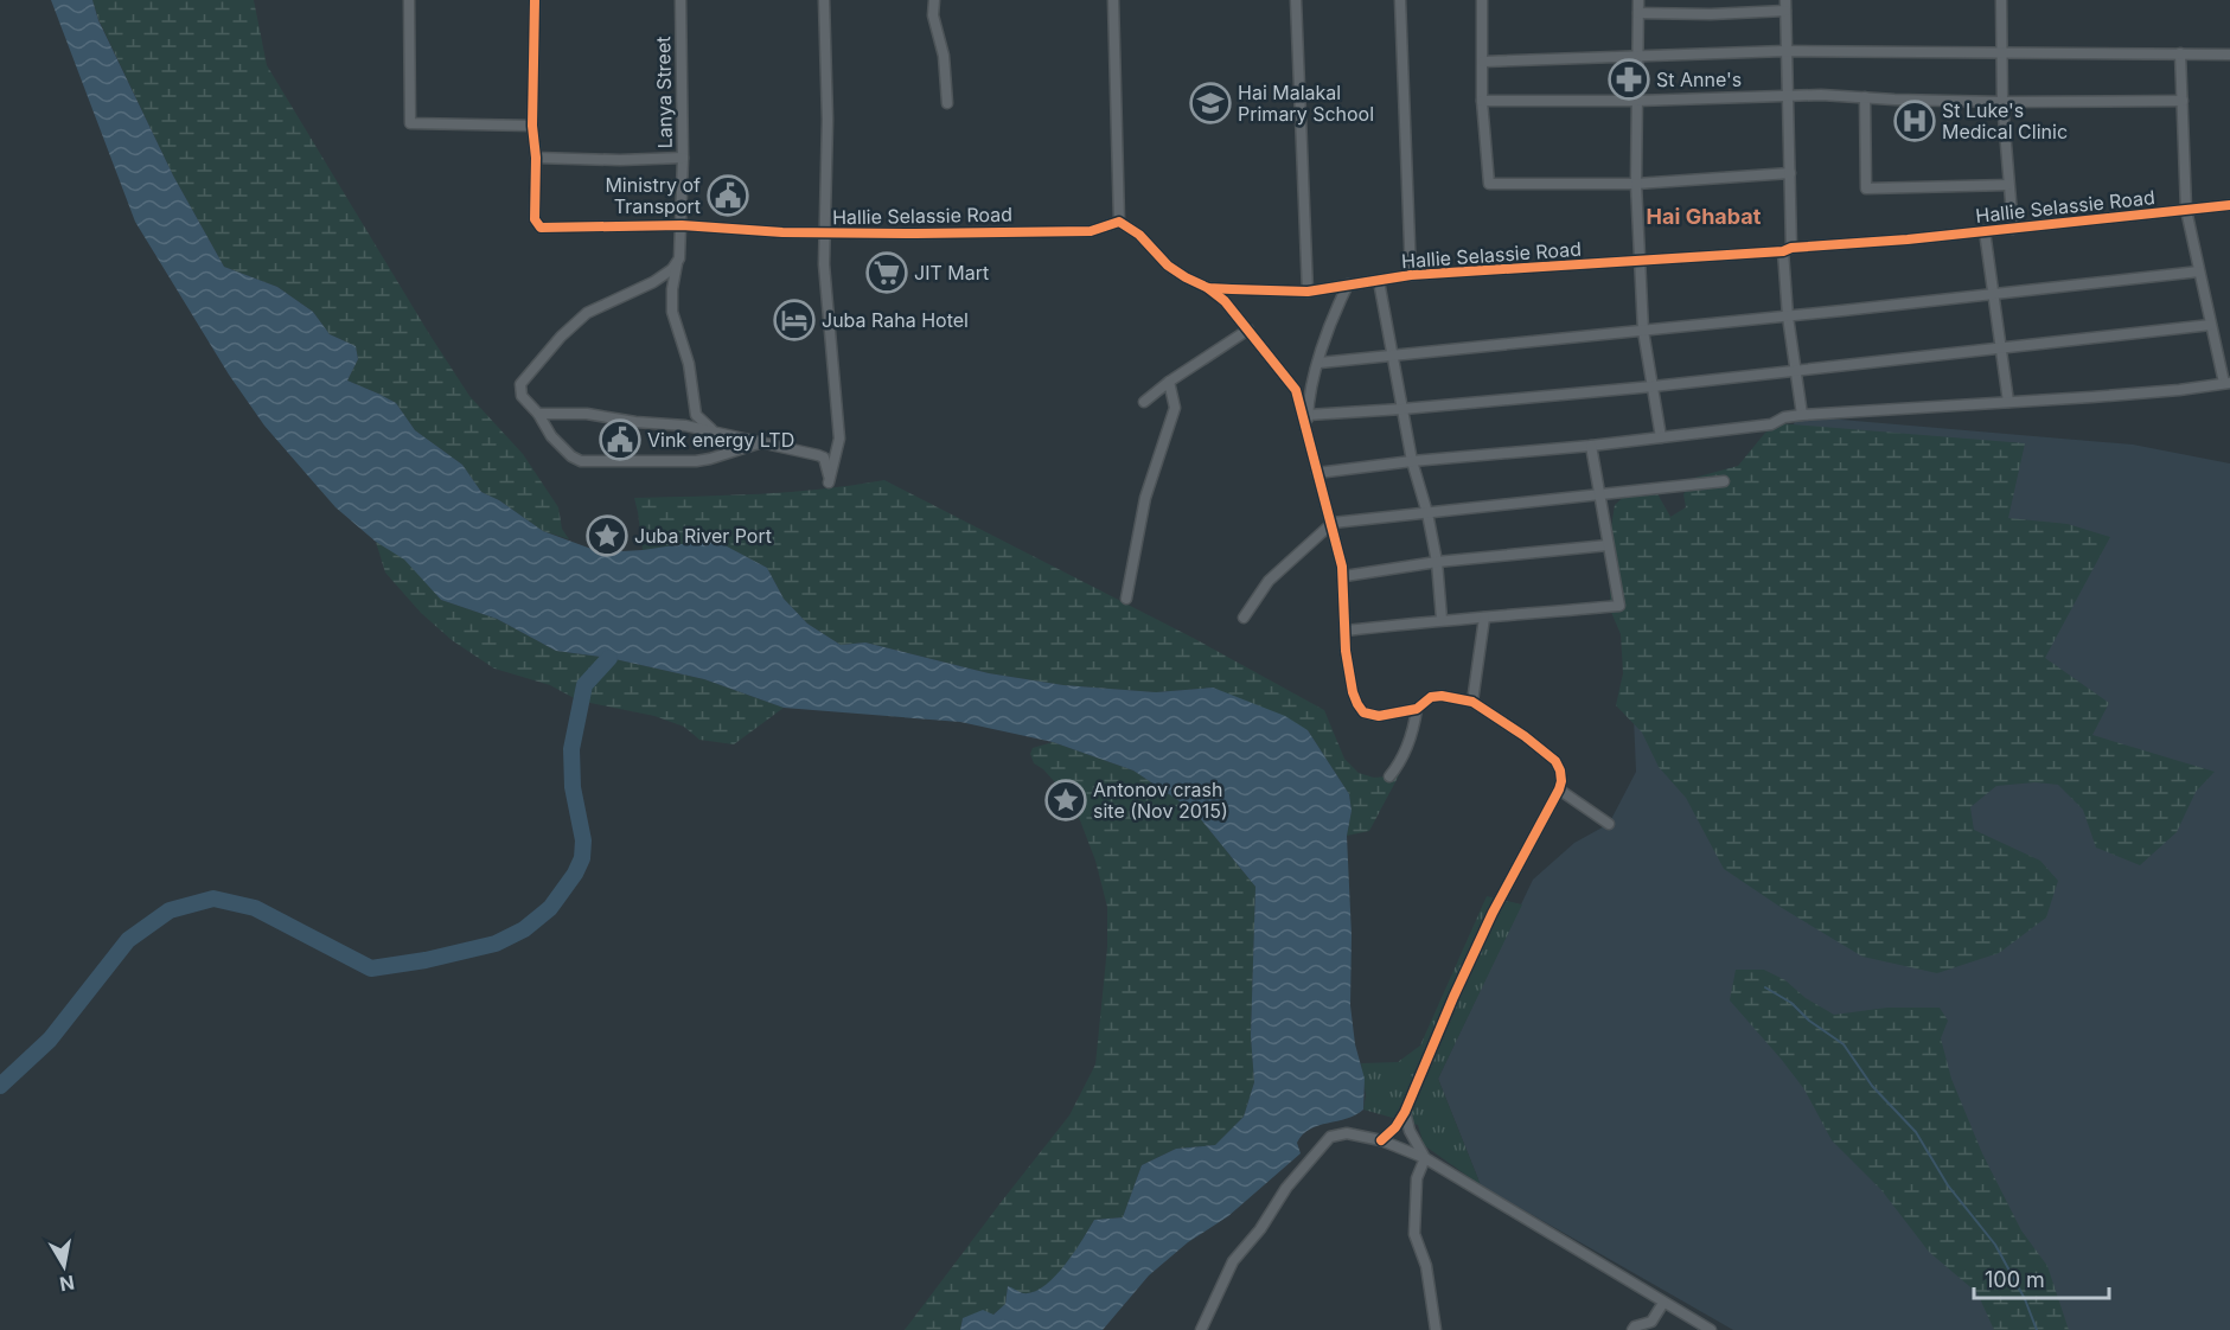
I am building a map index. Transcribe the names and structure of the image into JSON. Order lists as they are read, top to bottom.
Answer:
{
  "streets": {
    "street": ["Lanya Street", "Hallie Selassie Road"]
  },
  "crossings": [
    ["Lanya Street", "Hallie Selassie Road"]
  ],
  "districts": ["Hai Ghabat"],
  "places": {
    "pharmacy": ["St Anne's"],
    "school or university": ["Hai Malakal Primary School"],
    "hospital": ["St Luke's Medical Clinic"],
    "public building": ["Ministry of Transport", "Vink energy LTD"],
    "supermarket": ["JIT Mart"],
    "hotel": ["Juba Raha Hotel"],
    "place": ["Juba River Port", "Antonov crash site (Nov 2015)"]
  },
  "scale_bar": "100 m",
  "north": "bottom"
}
